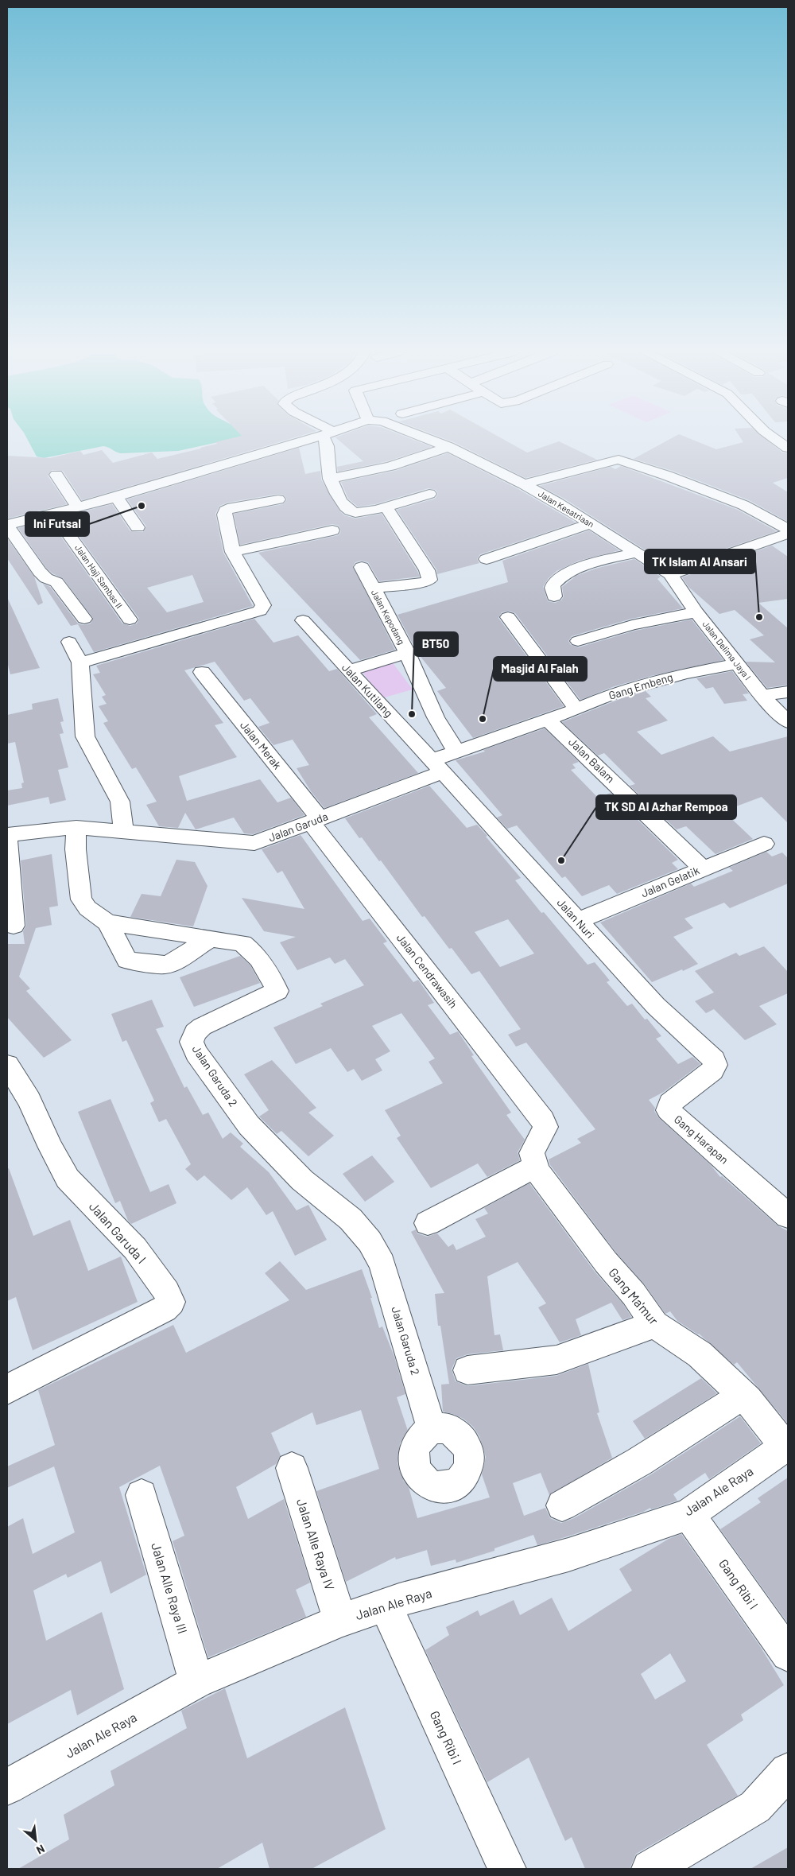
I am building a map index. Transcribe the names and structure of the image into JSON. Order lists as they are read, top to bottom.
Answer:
{
  "streets": {
    "street": [
      "Jalan Kesatriaan",
      "Jalan Haji Sambas II",
      "Jalan Kepodang",
      "Jalan Delima Jaya I",
      "Gang Embeng",
      "Jalan Kutilang",
      "Jalan Merak",
      "Jalan Balam",
      "Jalan Garuda",
      "Jalan Gelatik",
      "Jalan Nuri",
      "Jalan Cendrawasih",
      "Jalan Garuda 2",
      "Gang Harapan",
      "Jalan Garuda I",
      "Gang Ma'mur",
      "Jalan Ale Raya",
      "Jalan Alle Raya IV",
      "Gang Ribi I",
      "Jalan Alle Raya III"
    ]
  },
  "crossings": [
    ["Jalan Kesatriaan", "Jalan Delima Jaya I"],
    ["Jalan Kepodang", "Jalan Garuda"],
    ["Jalan Delima Jaya I", "Gang Embeng"],
    ["Gang Embeng", "Jalan Balam"],
    ["Gang Embeng", "Jalan Garuda"],
    ["Jalan Kutilang", "Jalan Garuda"],
    ["Jalan Kutilang", "Jalan Nuri"],
    ["Jalan Merak", "Jalan Garuda"],
    ["Jalan Merak", "Jalan Cendrawasih"],
    ["Jalan Balam", "Jalan Garuda"],
    ["Jalan Balam", "Jalan Gelatik"],
    ["Jalan Garuda", "Jalan Nuri"],
    ["Jalan Garuda", "Jalan Cendrawasih"],
    ["Jalan Garuda", "Jalan Garuda 2"],
    ["Jalan Gelatik", "Jalan Nuri"],
    ["Jalan Nuri", "Gang Harapan"],
    ["Jalan Cendrawasih", "Gang Ma'mur"],
    ["Gang Ma'mur", "Jalan Ale Raya"],
    ["Jalan Ale Raya", "Jalan Alle Raya IV"],
    ["Jalan Ale Raya", "Gang Ribi I"],
    ["Jalan Ale Raya", "Jalan Alle Raya III"]
  ],
  "places": [
    "Ini Futsal",
    "TK Islam Al Ansari",
    "BT50",
    "Masjid Al Falah",
    "TK SD Al Azhar Rempoa"
  ],
  "north": "bottom right"
}
